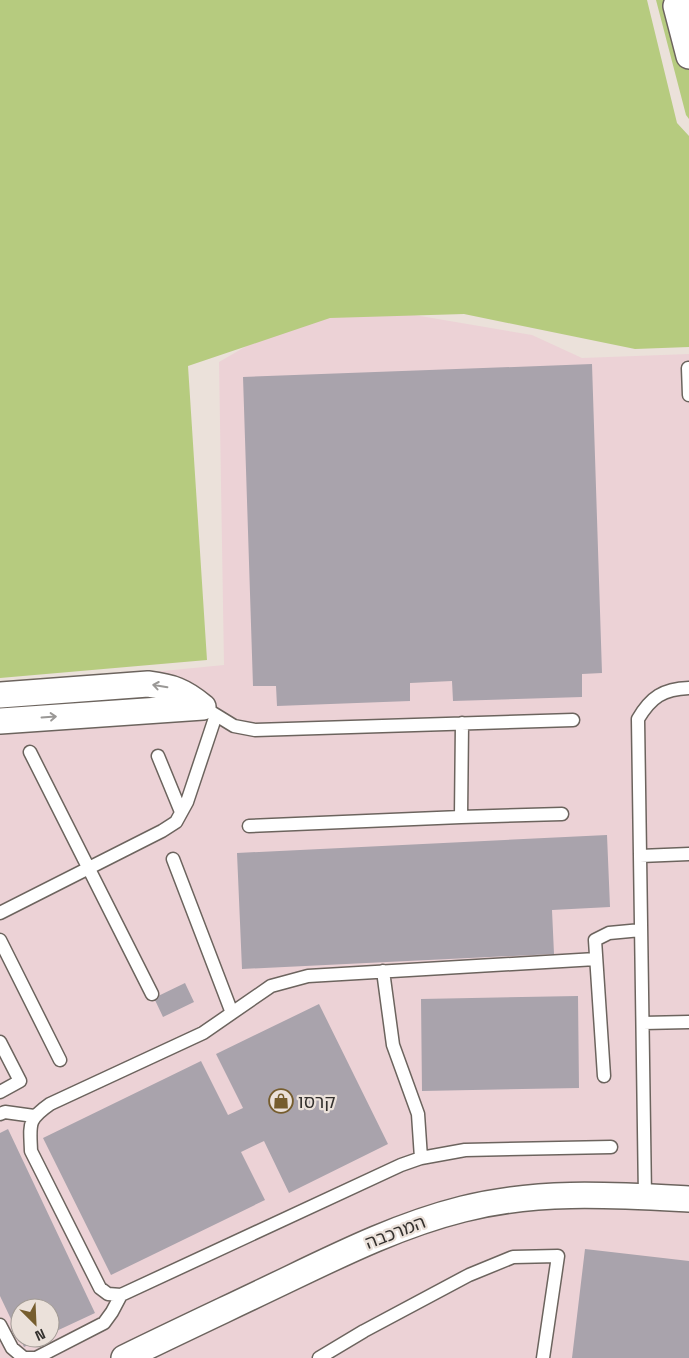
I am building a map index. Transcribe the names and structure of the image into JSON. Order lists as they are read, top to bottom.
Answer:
{
  "streets": {
    "street": ["המרכבה"]
  },
  "places": {
    "shop": ["קרסו"]
  },
  "north": "bottom right"
}
